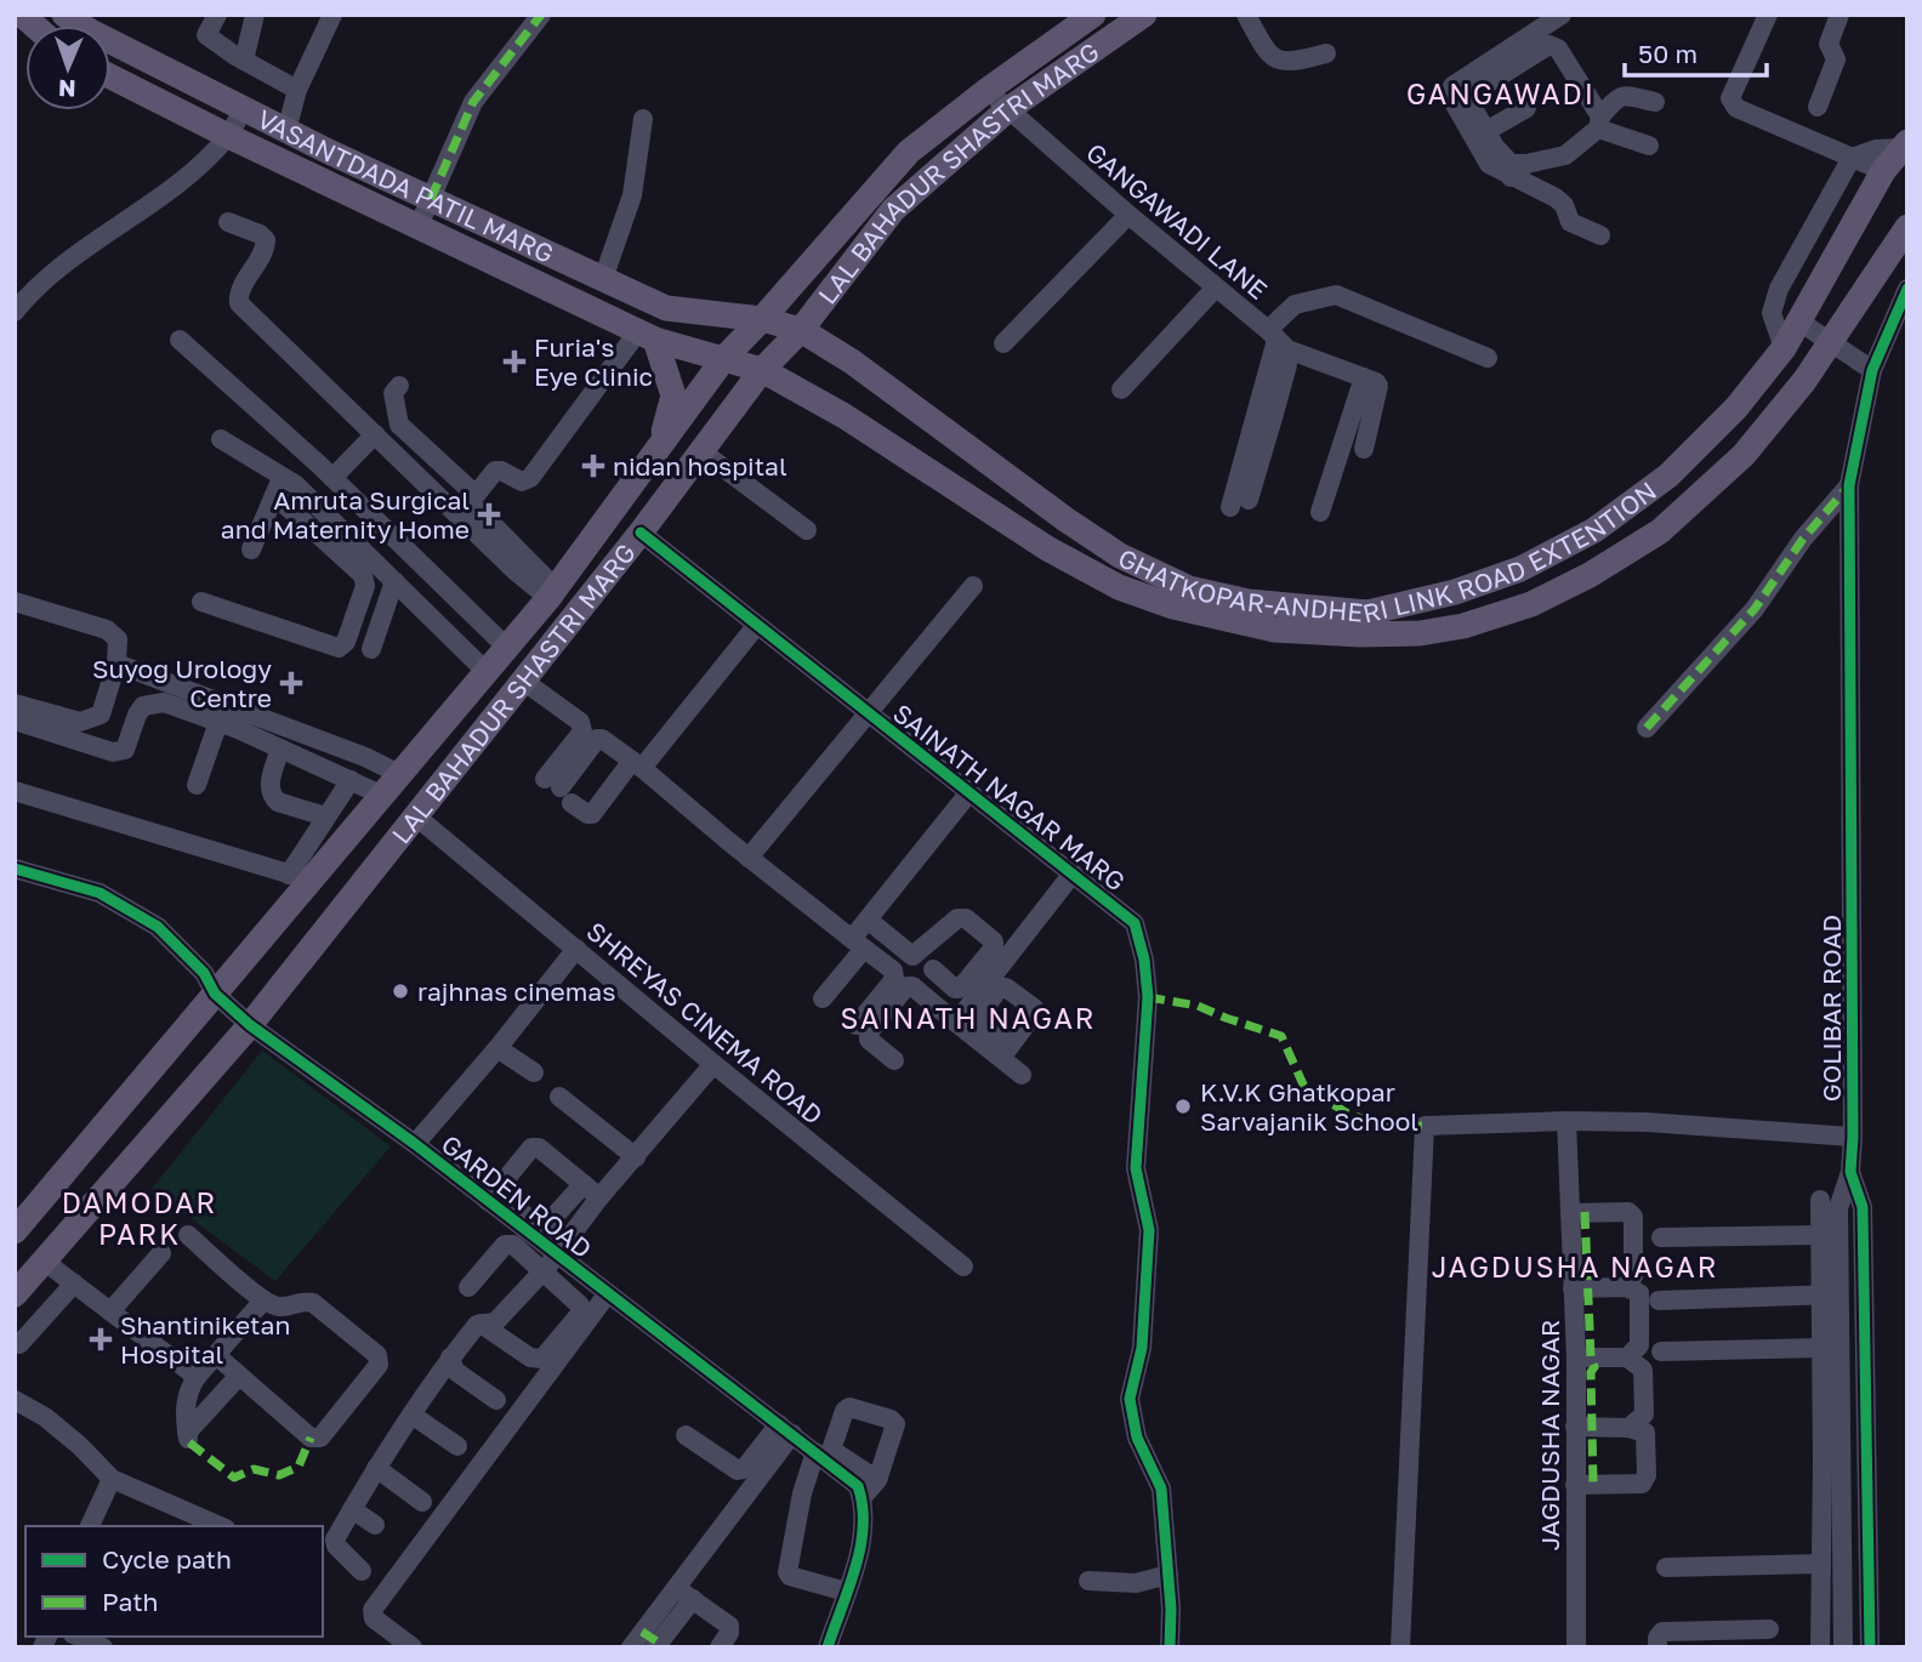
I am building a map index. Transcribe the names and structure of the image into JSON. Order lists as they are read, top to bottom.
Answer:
{
  "streets": {
    "main road": ["LAL BAHADUR SHASTRI MARG", "VASANTDADA PATIL MARG", "GHATKOPAR-ANDHERI LINK ROAD EXTENTION"],
    "street": [
      "GANGAWADI LANE",
      "SAINATH NAGAR MARG",
      "GOLIBAR ROAD",
      "SHREYAS CINEMA ROAD",
      "GARDEN ROAD",
      "JAGDUSHA NAGAR"
    ]
  },
  "crossings": [
    ["LAL BAHADUR SHASTRI MARG", "VASANTDADA PATIL MARG"],
    ["LAL BAHADUR SHASTRI MARG", "GANGAWADI LANE"],
    ["LAL BAHADUR SHASTRI MARG", "GHATKOPAR-ANDHERI LINK ROAD EXTENTION"],
    ["LAL BAHADUR SHASTRI MARG", "SAINATH NAGAR MARG"],
    ["LAL BAHADUR SHASTRI MARG", "SHREYAS CINEMA ROAD"],
    ["LAL BAHADUR SHASTRI MARG", "GARDEN ROAD"],
    ["VASANTDADA PATIL MARG", "GHATKOPAR-ANDHERI LINK ROAD EXTENTION"]
  ],
  "districts": [
    "GANGAWADI",
    "SAINATH NAGAR",
    "DAMODAR PARK",
    "JAGDUSHA NAGAR"
  ],
  "places": {
    "health": [
      "Furia's Eye Clinic",
      "nidan hospital",
      "Amruta Surgical and Maternity Home",
      "Suyog Urology Centre",
      "Shantiniketan Hospital"
    ],
    "other": ["rajhnas cinemas", "K.V.K Ghatkopar Sarvajanik School"]
  },
  "legend": ["Cycle path", "Path"],
  "scale_bar": "50 m",
  "north": "bottom"
}
